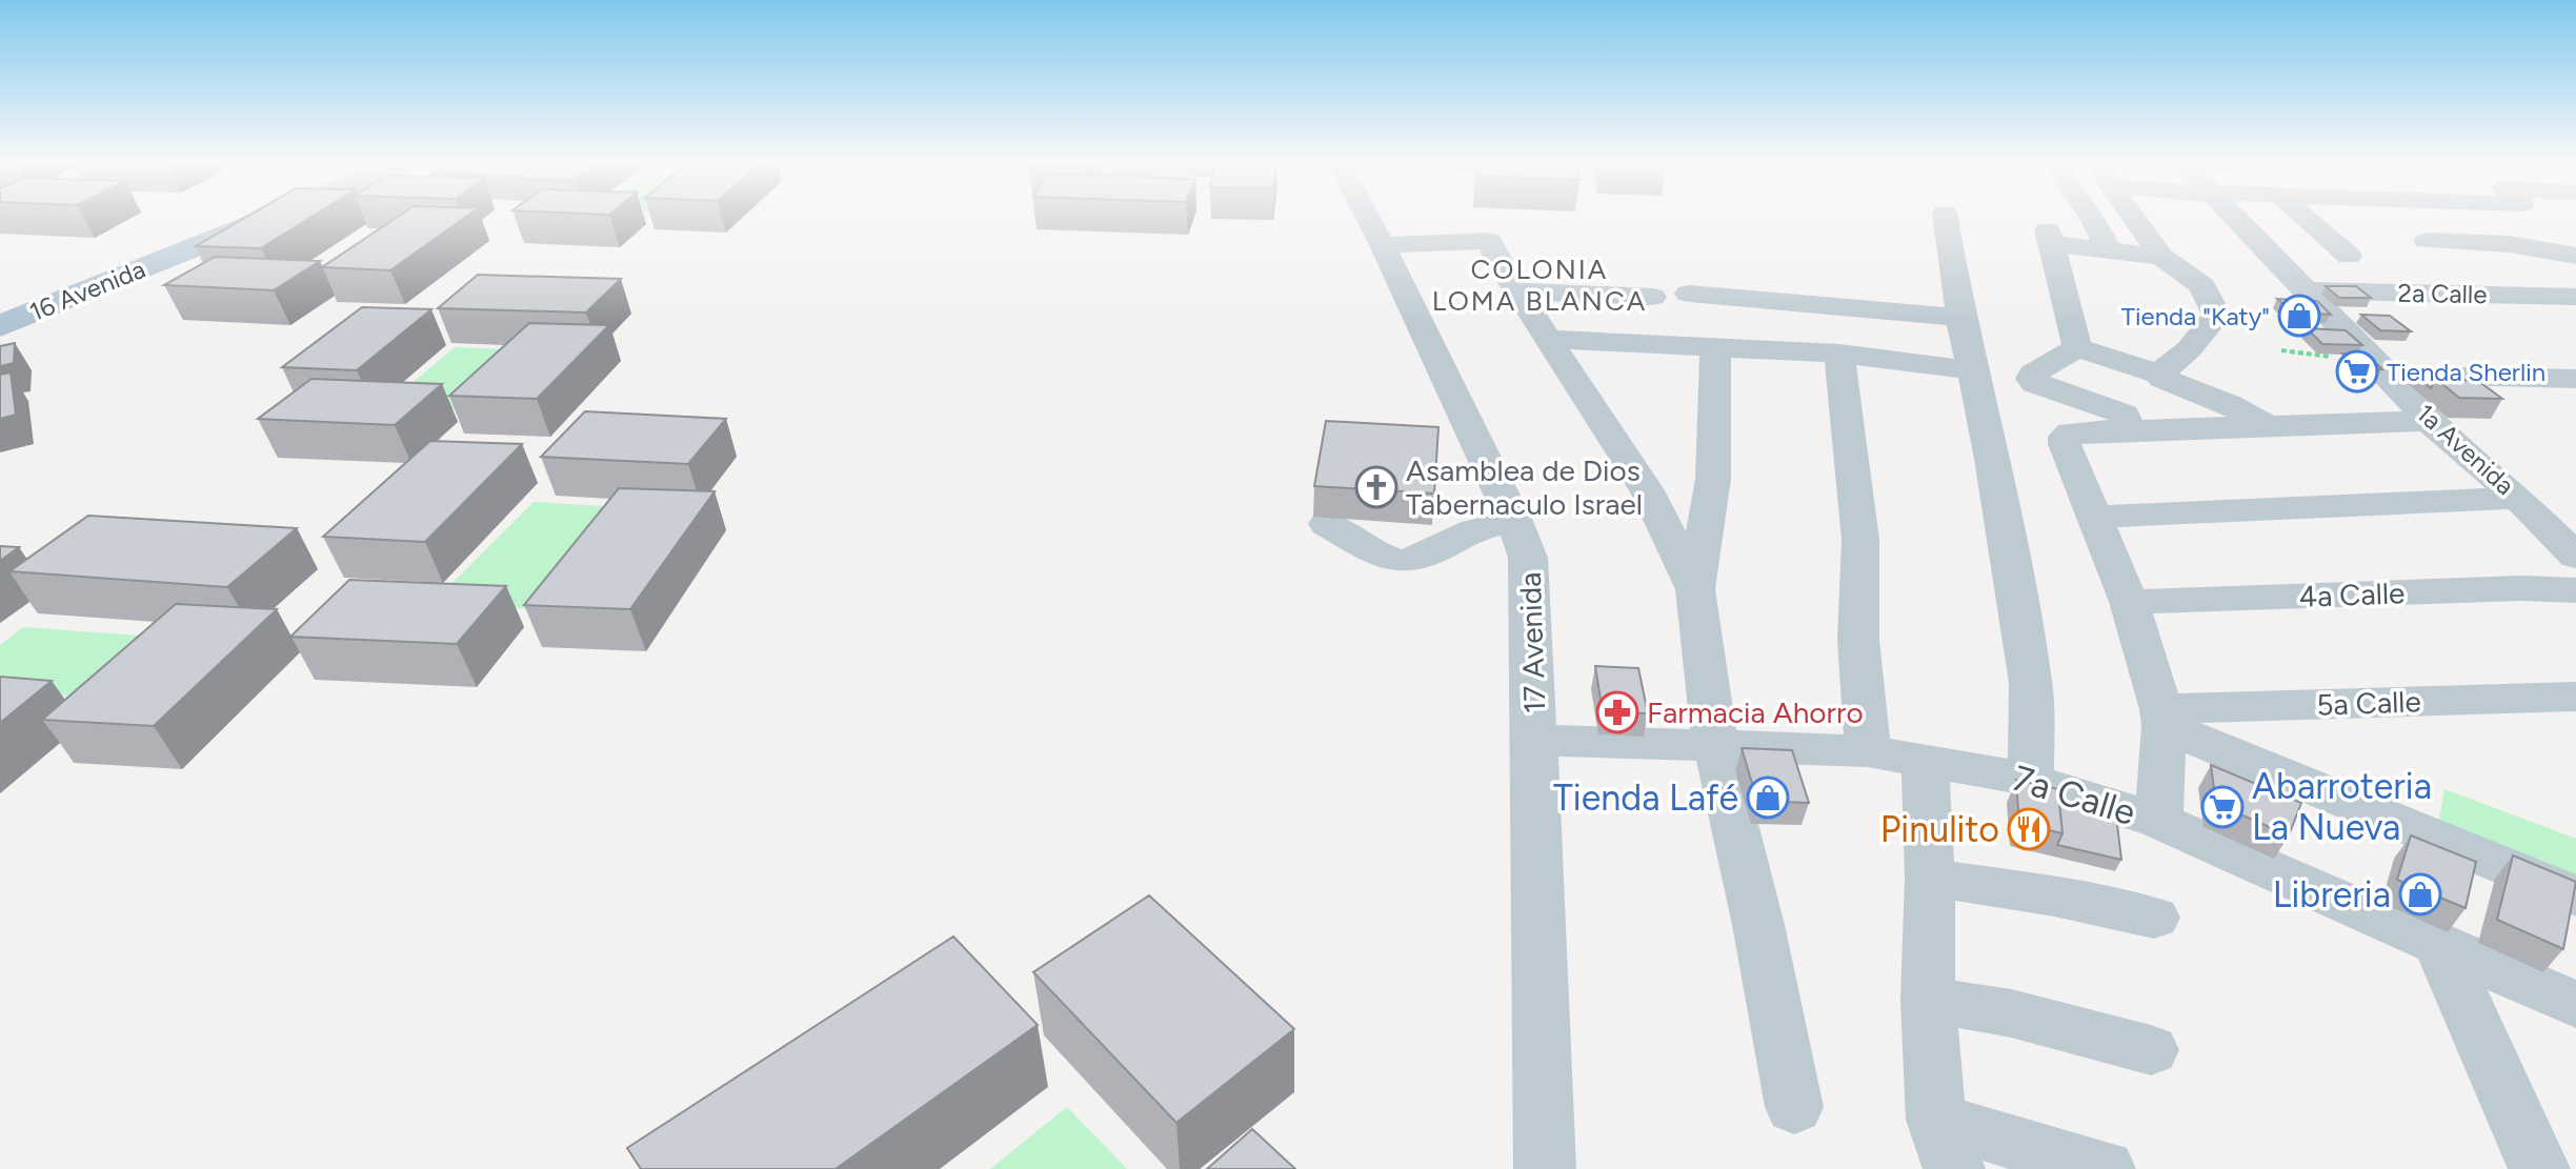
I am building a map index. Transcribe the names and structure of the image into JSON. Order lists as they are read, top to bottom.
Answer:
{
  "streets": {
    "main road": ["16 Avenida"],
    "street": [
      "2a Calle",
      "1a Avenida",
      "4a Calle",
      "17 Avenida",
      "5a Calle",
      "7a Calle"
    ]
  },
  "crossings": [
    ["2a Calle", "1a Avenida"],
    ["17 Avenida", "7a Calle"]
  ],
  "districts": ["COLONIA LOMA BLANCA"],
  "places": {
    "shop": ["Tienda \"Katy\"", "Tienda Lafé", "Libreria"],
    "supermarket": ["Tienda Sherlin", "Abarroteria La Nueva"],
    "church": ["Asamblea de Dios Tabernaculo Israel"],
    "pharmacy": ["Farmacia Ahorro"],
    "restaurant": ["Pinulito"]
  }
}
